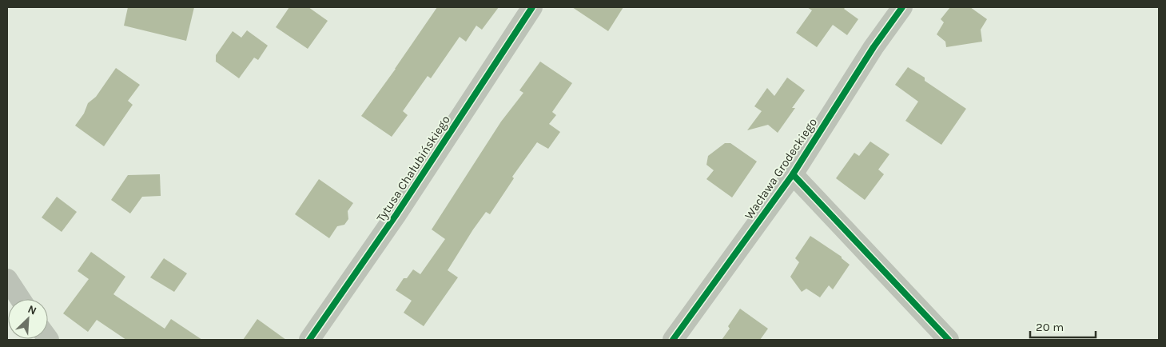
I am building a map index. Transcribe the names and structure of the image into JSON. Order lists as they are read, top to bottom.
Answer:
{
  "streets": {
    "street": ["Tytusa Chałubińskiego", "Wacława Grodeckiego"]
  },
  "scale_bar": "20 m",
  "north": "top right"
}
